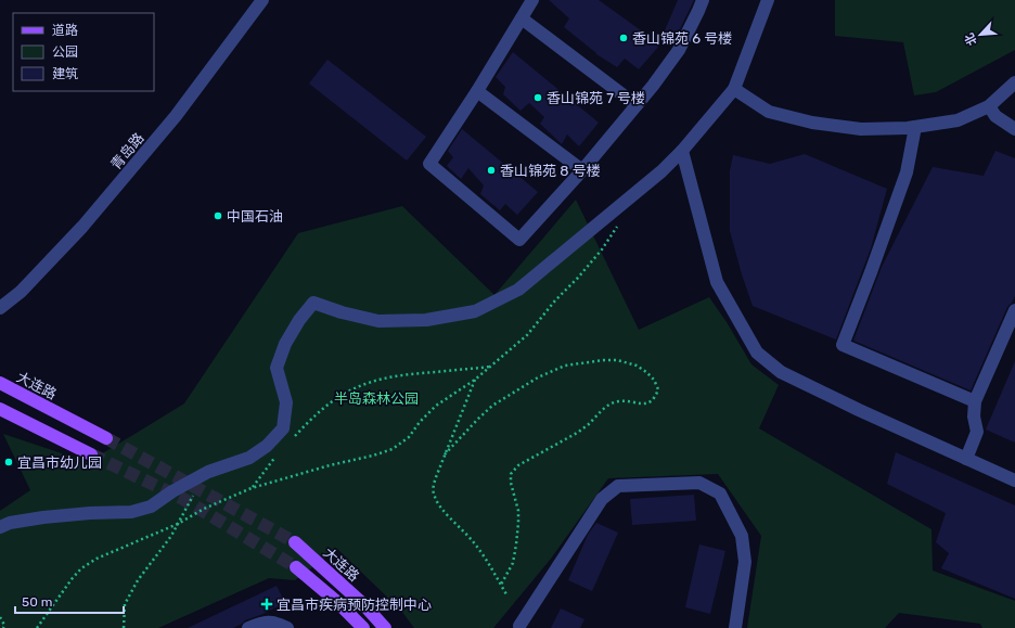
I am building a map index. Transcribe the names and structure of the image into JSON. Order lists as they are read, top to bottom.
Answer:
{
  "streets": {
    "main road": ["大连路"],
    "street": ["青岛路"]
  },
  "parks": ["半岛森林公园"],
  "places": {
    "other": [
      "香山锦苑 6 号楼",
      "香山锦苑 7 号楼",
      "香山锦苑 8 号楼",
      "中国石油",
      "宜昌市幼儿园"
    ],
    "health": ["宜昌市疾病预防控制中心"]
  },
  "legend": ["道路", "公园", "建筑"],
  "scale_bar": "50 m",
  "north": "bottom left"
}
